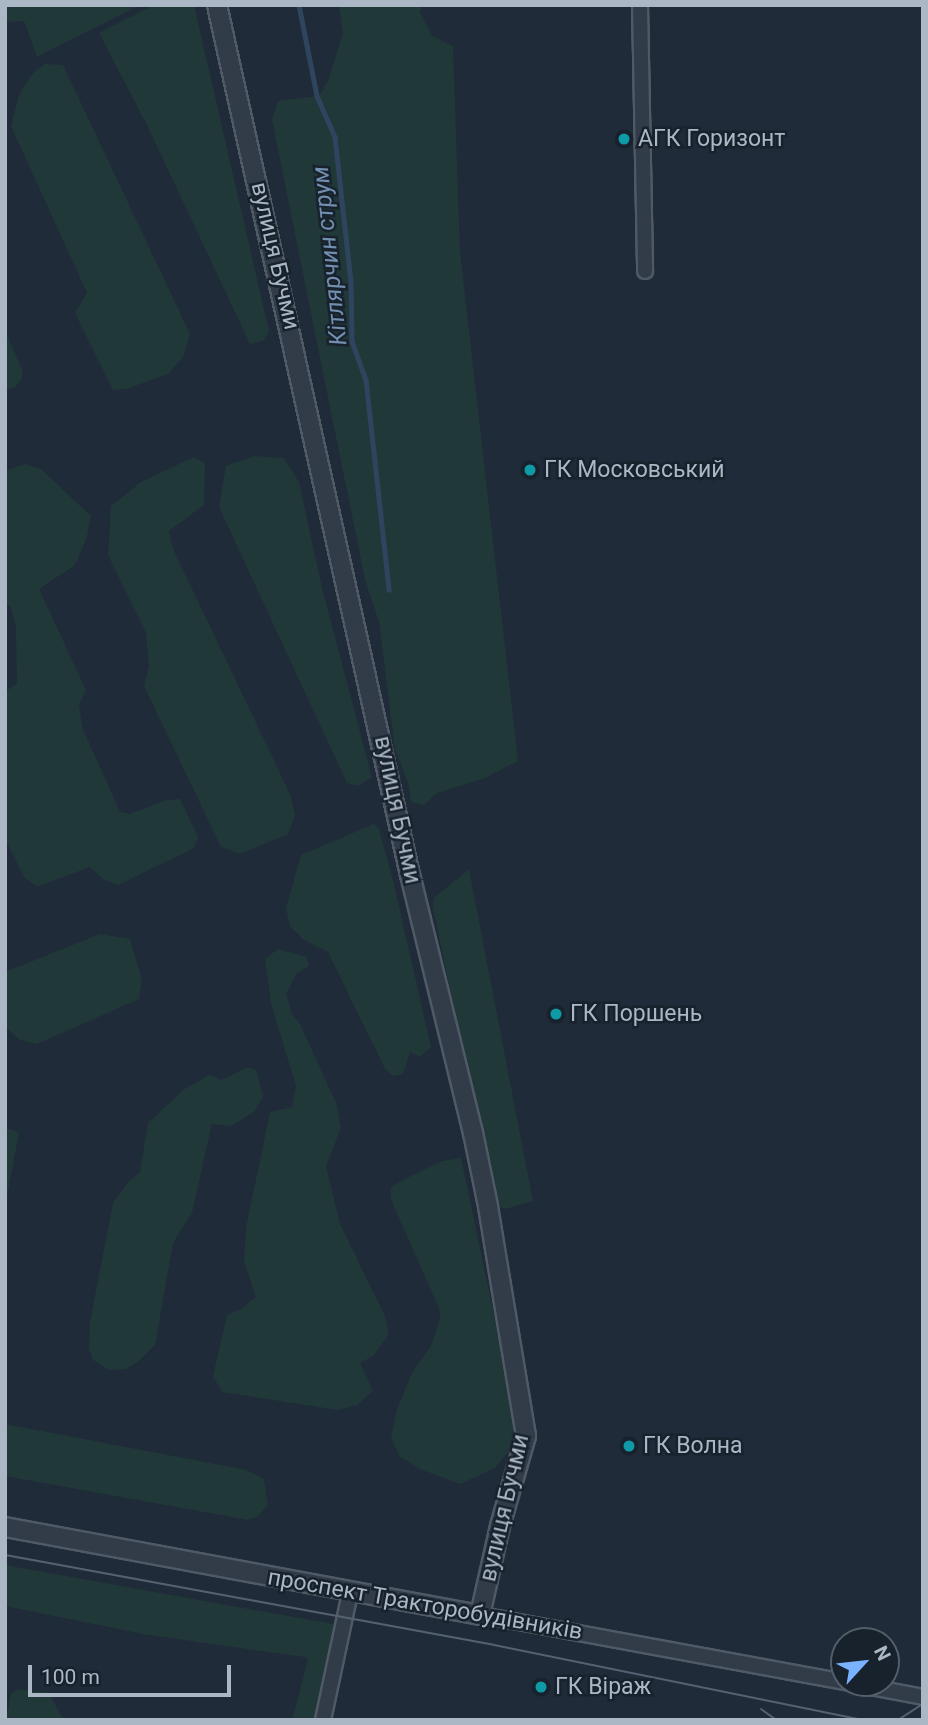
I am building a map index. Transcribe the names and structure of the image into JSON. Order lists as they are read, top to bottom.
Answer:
{
  "streets": {
    "street": ["вулиця Бучми", "проспект Тракторобудівників"]
  },
  "crossings": [
    ["вулиця Бучми", "проспект Тракторобудівників"]
  ],
  "water": ["Кітлярчин струм"],
  "places": [
    "АГК Горизонт",
    "ГК Московський",
    "ГК Поршень",
    "ГК Волна",
    "ГК Віраж"
  ],
  "scale_bar": "100 m",
  "north": "top right"
}
